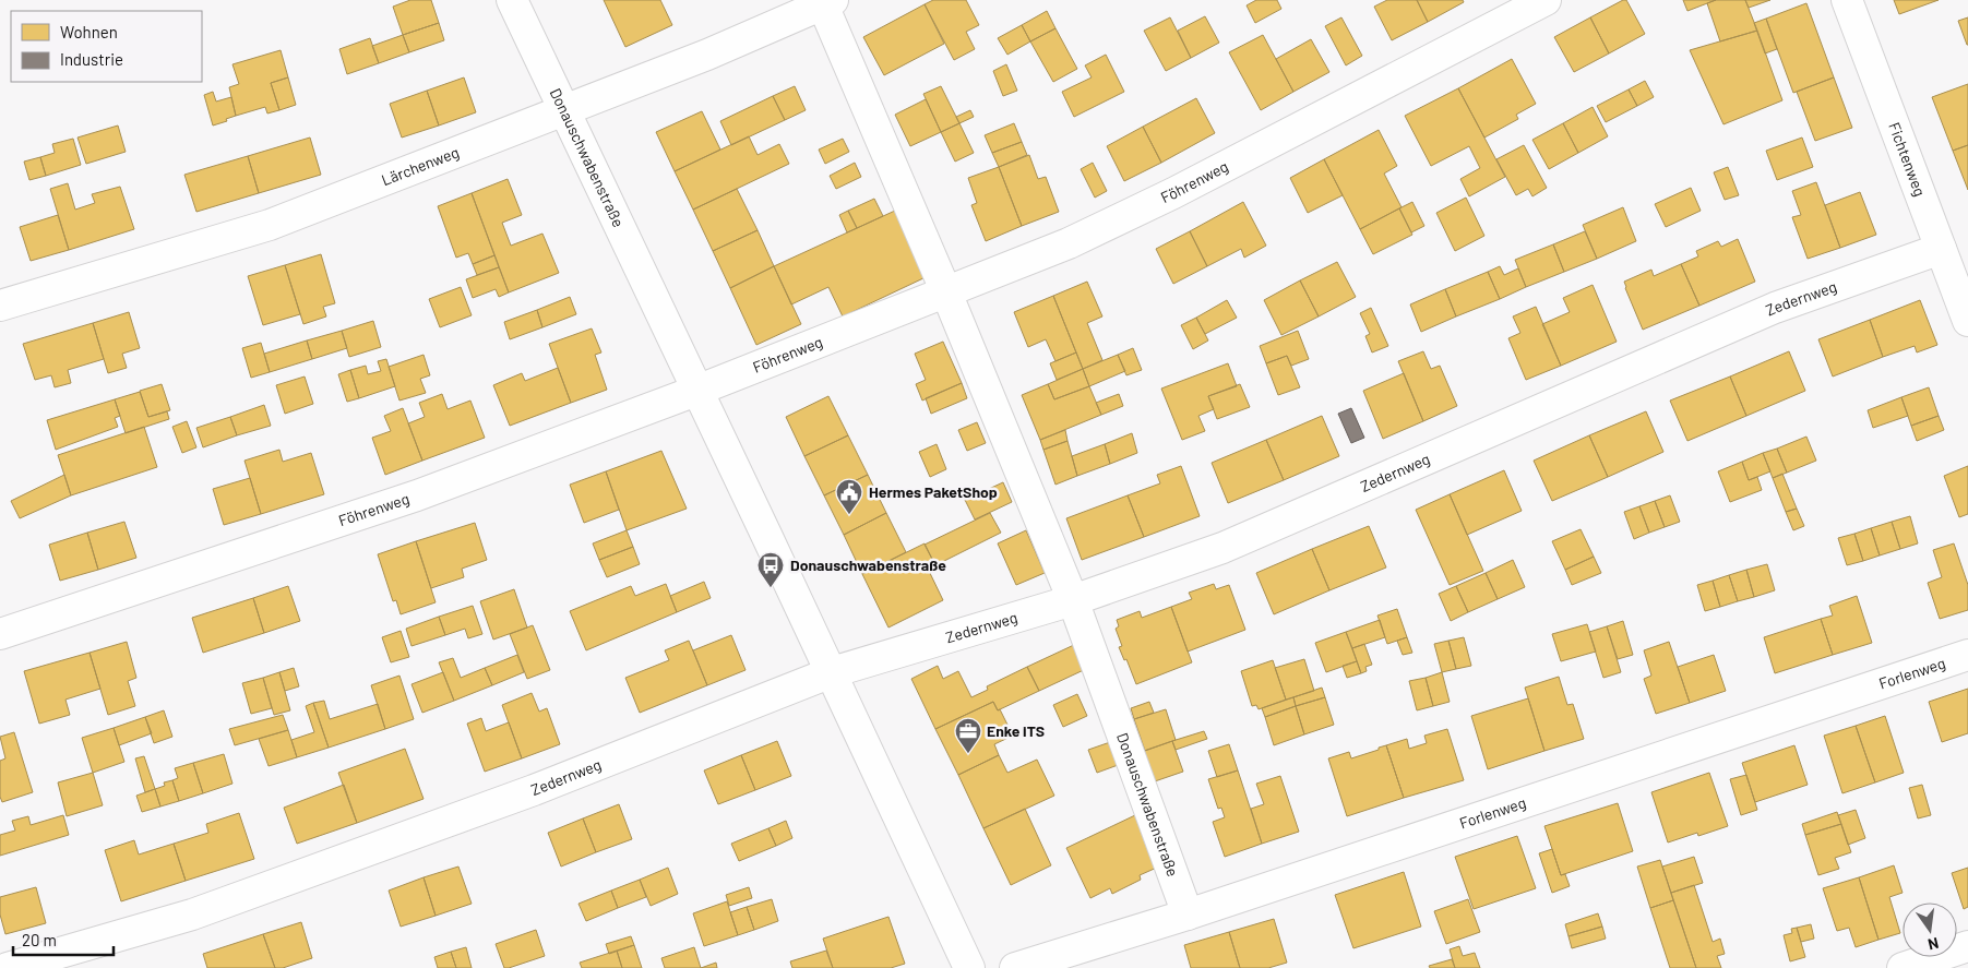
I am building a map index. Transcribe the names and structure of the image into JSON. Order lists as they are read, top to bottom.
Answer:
{
  "streets": {
    "street": [
      "Donauschwabenstraße",
      "Fichtenweg",
      "Lärchenweg",
      "Föhrenweg",
      "Zedernweg",
      "Forlenweg"
    ]
  },
  "crossings": [
    ["Donauschwabenstraße", "Lärchenweg"],
    ["Donauschwabenstraße", "Föhrenweg"],
    ["Donauschwabenstraße", "Zedernweg"],
    ["Donauschwabenstraße", "Forlenweg"],
    ["Fichtenweg", "Zedernweg"]
  ],
  "places": {
    "public building": ["Hermes PaketShop"],
    "bus stop": ["Donauschwabenstraße"],
    "office": ["Enke iTS"]
  },
  "legend": ["Wohnen", "Industrie"],
  "scale_bar": "20 m",
  "north": "bottom"
}
